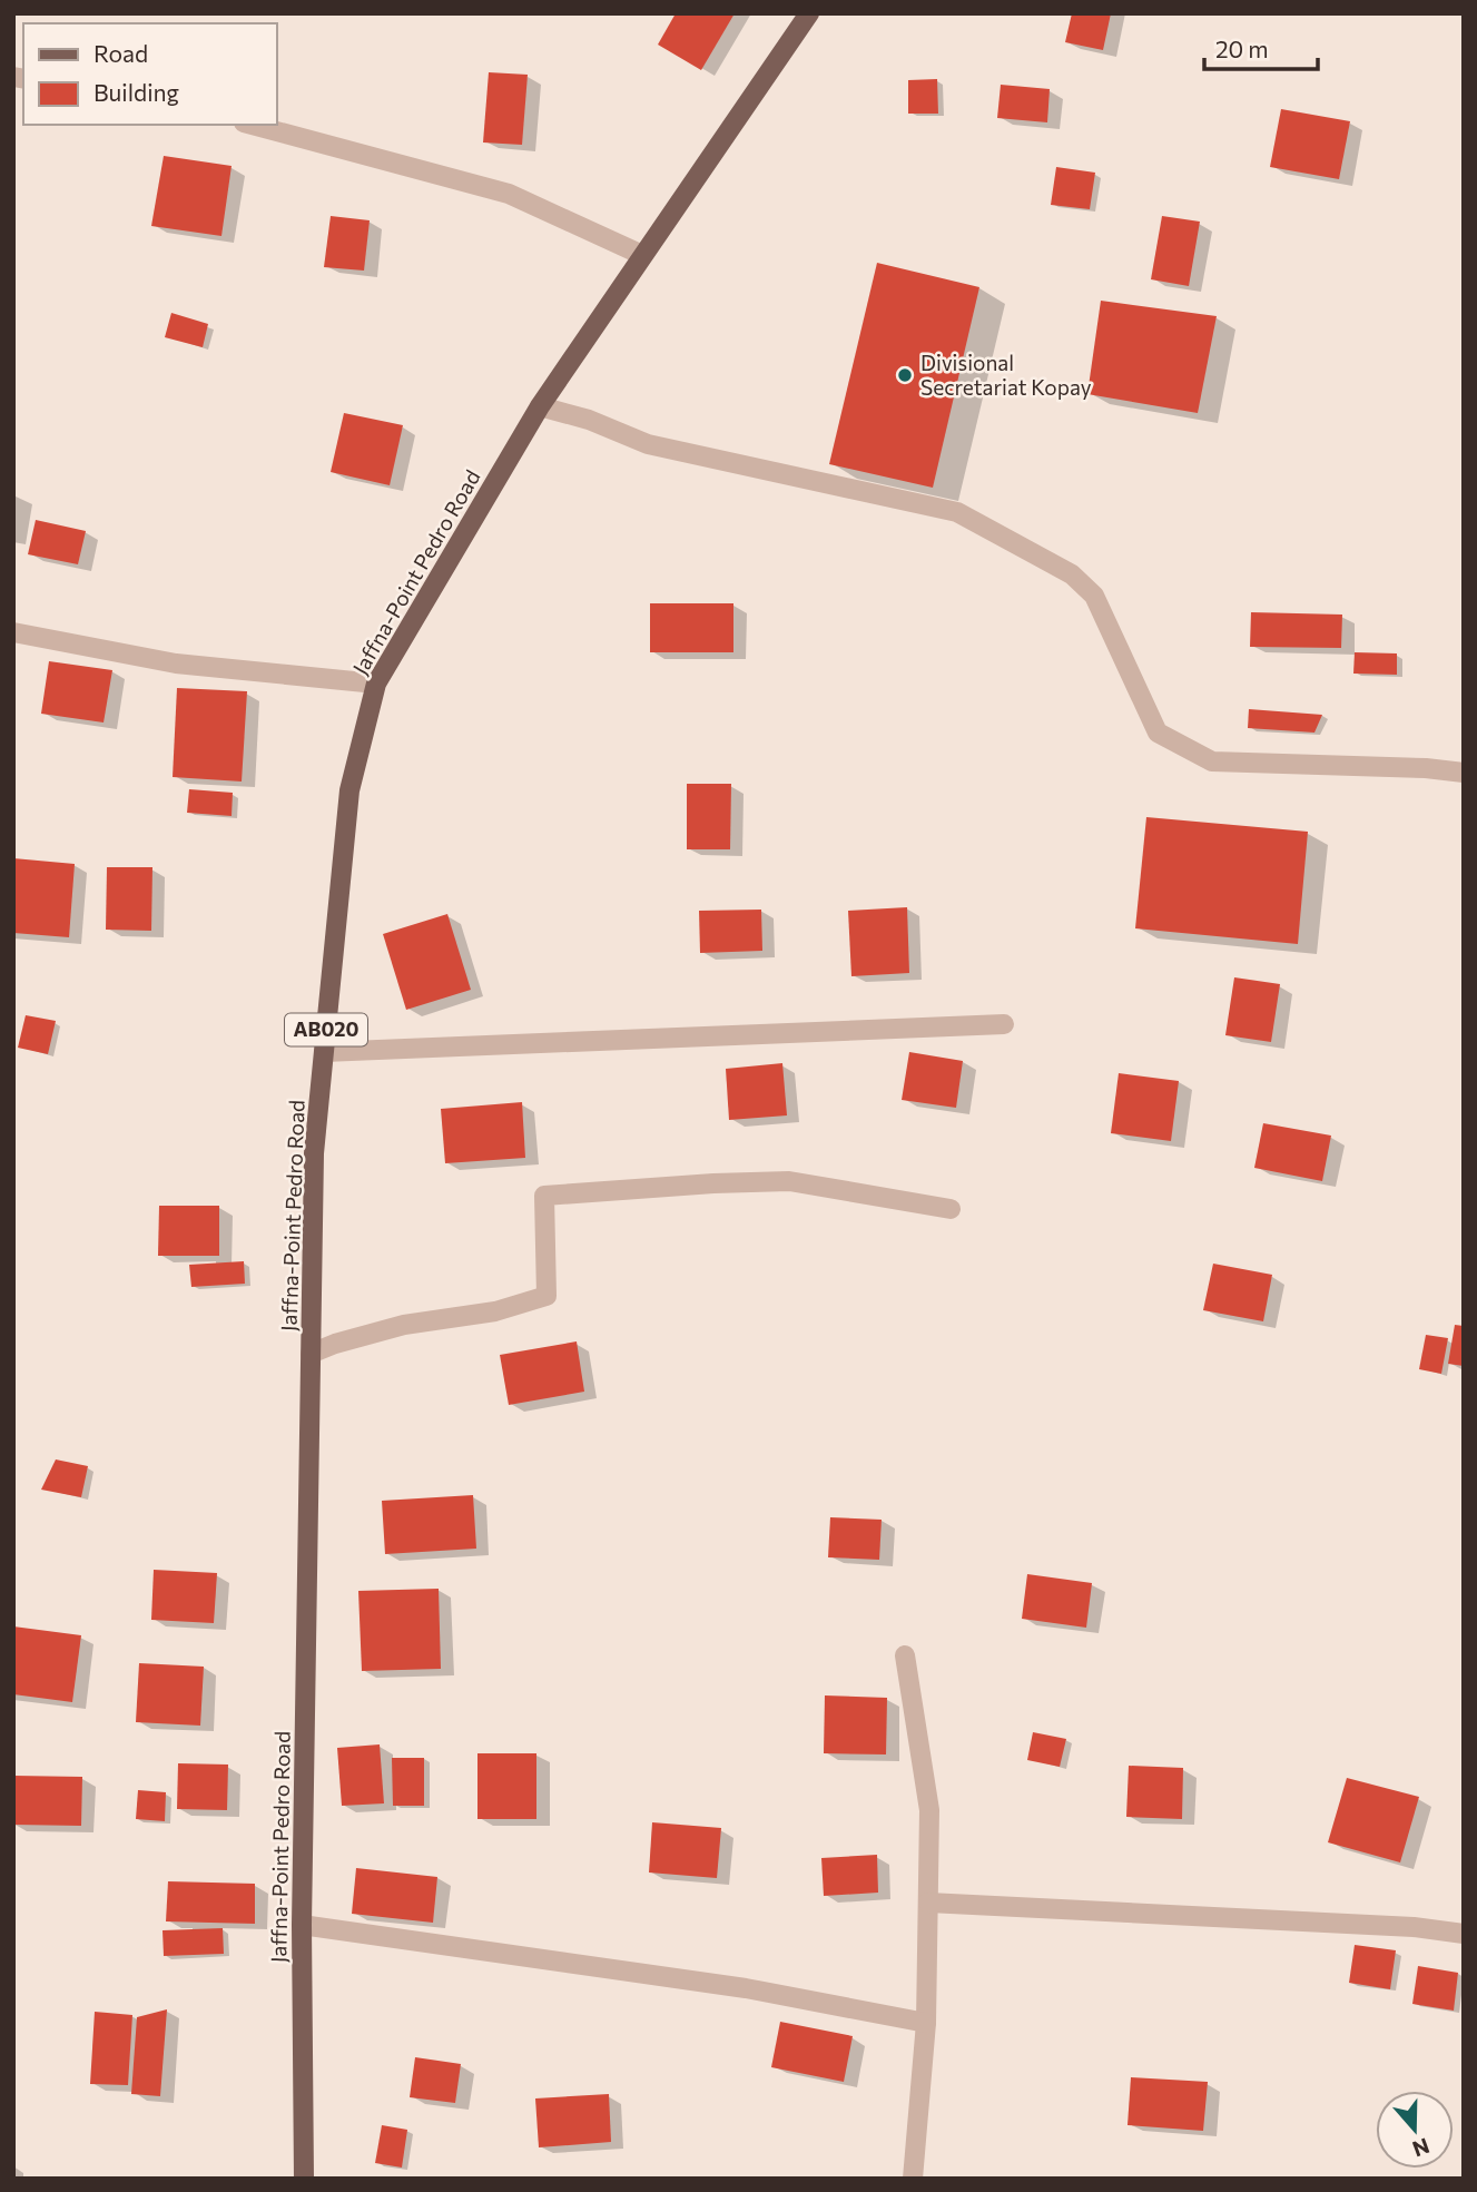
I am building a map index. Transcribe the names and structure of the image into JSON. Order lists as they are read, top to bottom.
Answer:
{
  "streets": {
    "main road": ["Jaffna-Point Pedro Road", "AB020"]
  },
  "places": ["Divisional Secretariat Kopay"],
  "legend": ["Road", "Building"],
  "scale_bar": "20 m",
  "north": "bottom"
}
